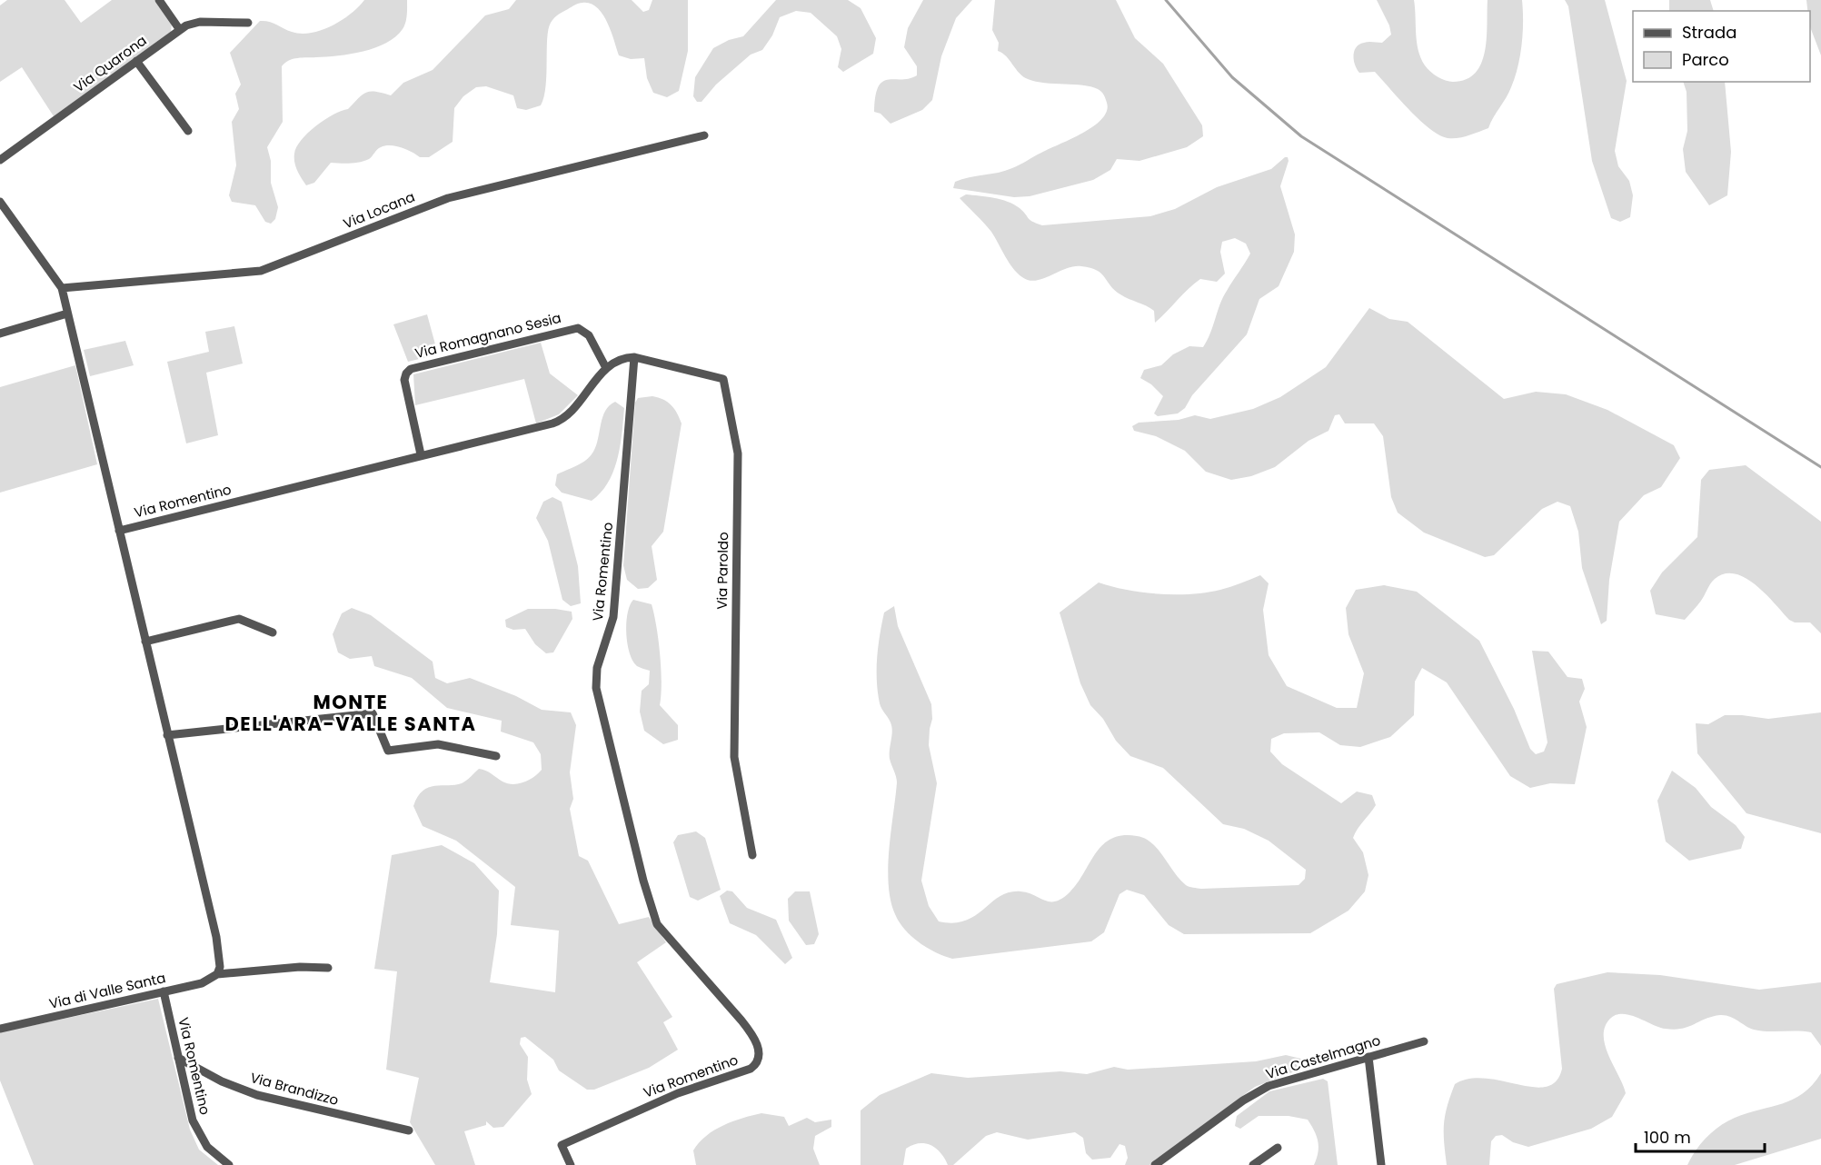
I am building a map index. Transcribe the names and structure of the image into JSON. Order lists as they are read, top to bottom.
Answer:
{
  "streets": {
    "street": [
      "Via Quarona",
      "Via Locana",
      "Via Romagnano Sesia",
      "Via Romentino",
      "Via Paroldo",
      "Via di Valle Santa",
      "Via Castelmagno",
      "Via Brandizzo"
    ]
  },
  "crossings": [
    ["Via Romagnano Sesia", "Via Romentino"],
    ["Via Romentino", "Via Paroldo"],
    ["Via Romentino", "Via di Valle Santa"],
    ["Via Romentino", "Via Brandizzo"]
  ],
  "districts": ["MONTE DELL'ARA-VALLE SANTA"],
  "legend": ["Strada", "Parco"],
  "scale_bar": "100 m"
}
